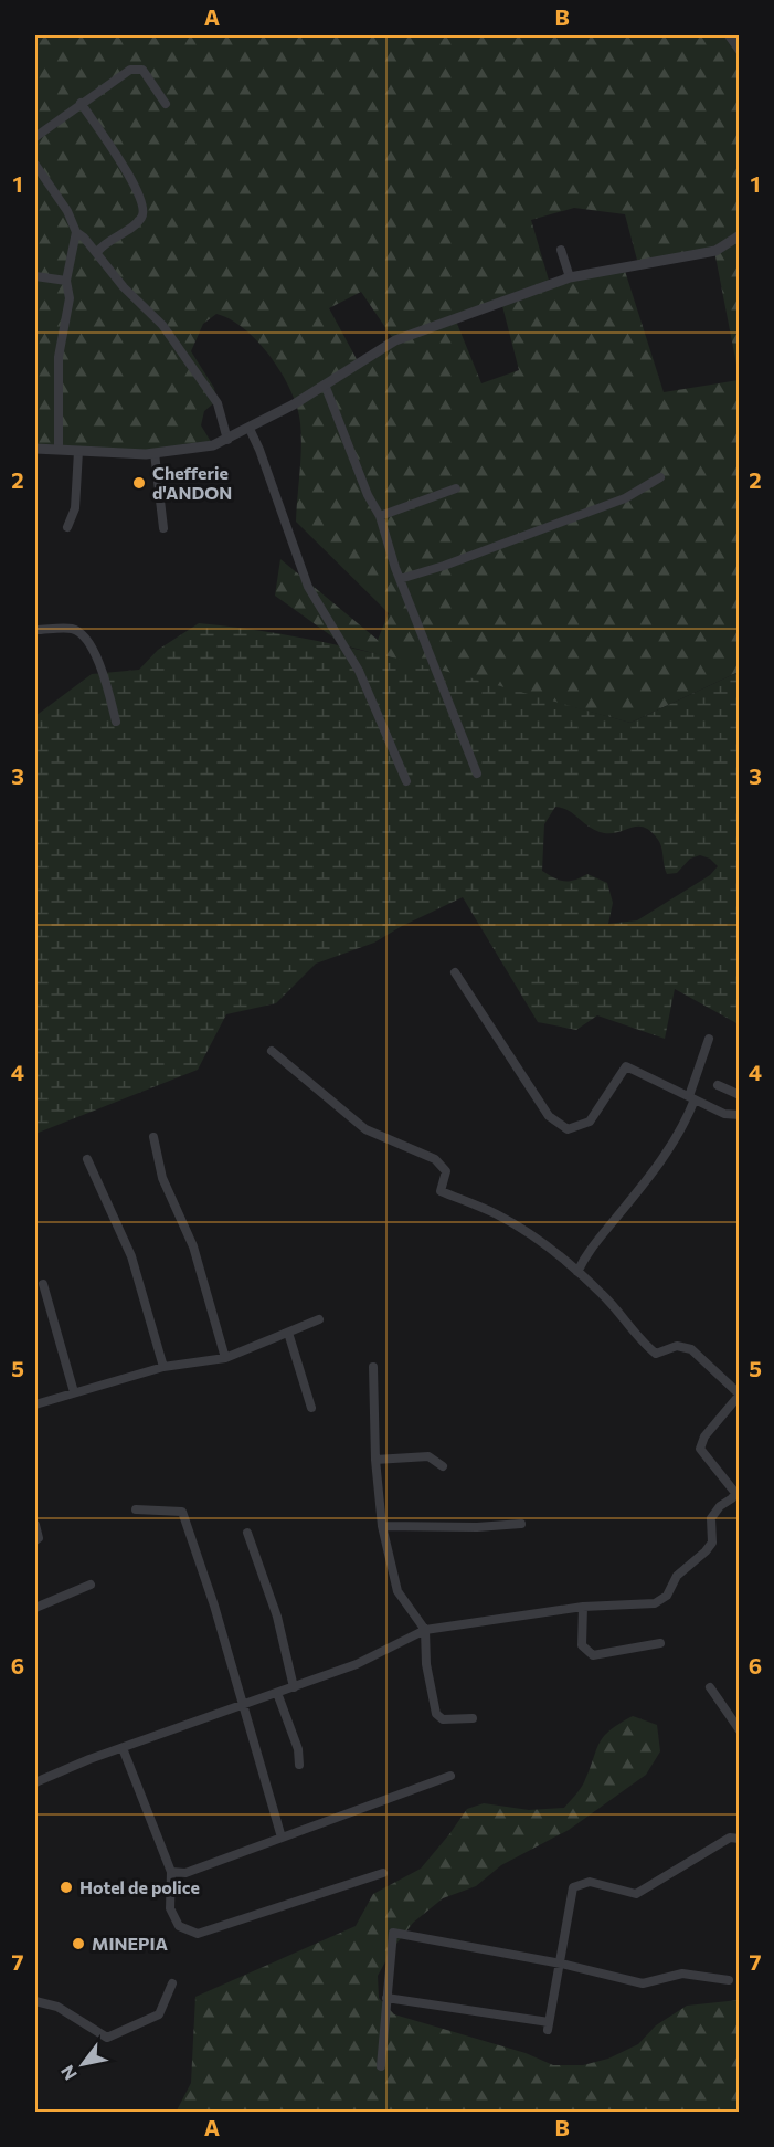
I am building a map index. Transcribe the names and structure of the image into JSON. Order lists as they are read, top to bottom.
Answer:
{
  "places": ["Chefferie d'ANDON", "Hotel de police", "MINEPIA"],
  "north": "bottom left",
  "grid": {
    "columns": ["A", "B"],
    "rows": [
      "1",
      "2",
      "3",
      "4",
      "5",
      "6",
      "7"
    ]
  }
}
